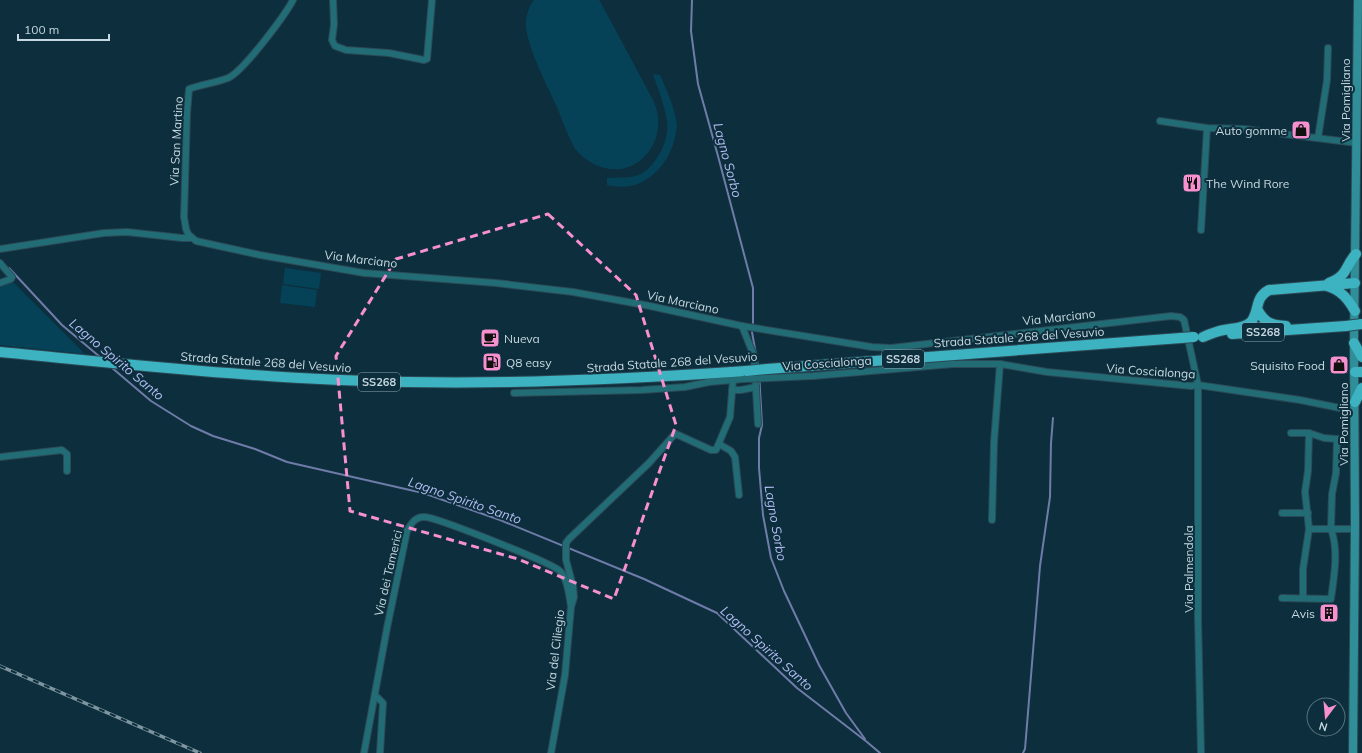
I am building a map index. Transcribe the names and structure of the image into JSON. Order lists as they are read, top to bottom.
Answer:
{
  "streets": {
    "highway": ["SS268", "Strada Statale 268 del Vesuvio"],
    "main road": ["Via Pomigliano"],
    "street": [
      "Via San Martino",
      "Via Marciano",
      "Via Coscialonga",
      "Via Palmendola",
      "Via dei Tamerici",
      "Via del Ciliegio"
    ]
  },
  "crossings": [
    ["Via Pomigliano", "SS268"],
    ["Via Pomigliano", "Via Coscialonga"],
    ["Via San Martino", "Via Marciano"],
    ["Via Marciano", "Via Palmendola"],
    ["SS268", "Strada Statale 268 del Vesuvio"],
    ["Strada Statale 268 del Vesuvio", "Via Coscialonga"],
    ["Via Coscialonga", "Via Palmendola"],
    ["Via dei Tamerici", "Via del Ciliegio"]
  ],
  "water": ["Lagno Sorbo", "Lagno Spirito Santo"],
  "places": {
    "shop": ["Auto gomme", "Squisito Food"],
    "restaurant": ["The Wind Rore"],
    "cafe": ["Nueva"],
    "fuel station": ["Q8 easy"],
    "building": ["Avis"]
  },
  "scale_bar": "100 m",
  "north": "bottom"
}
